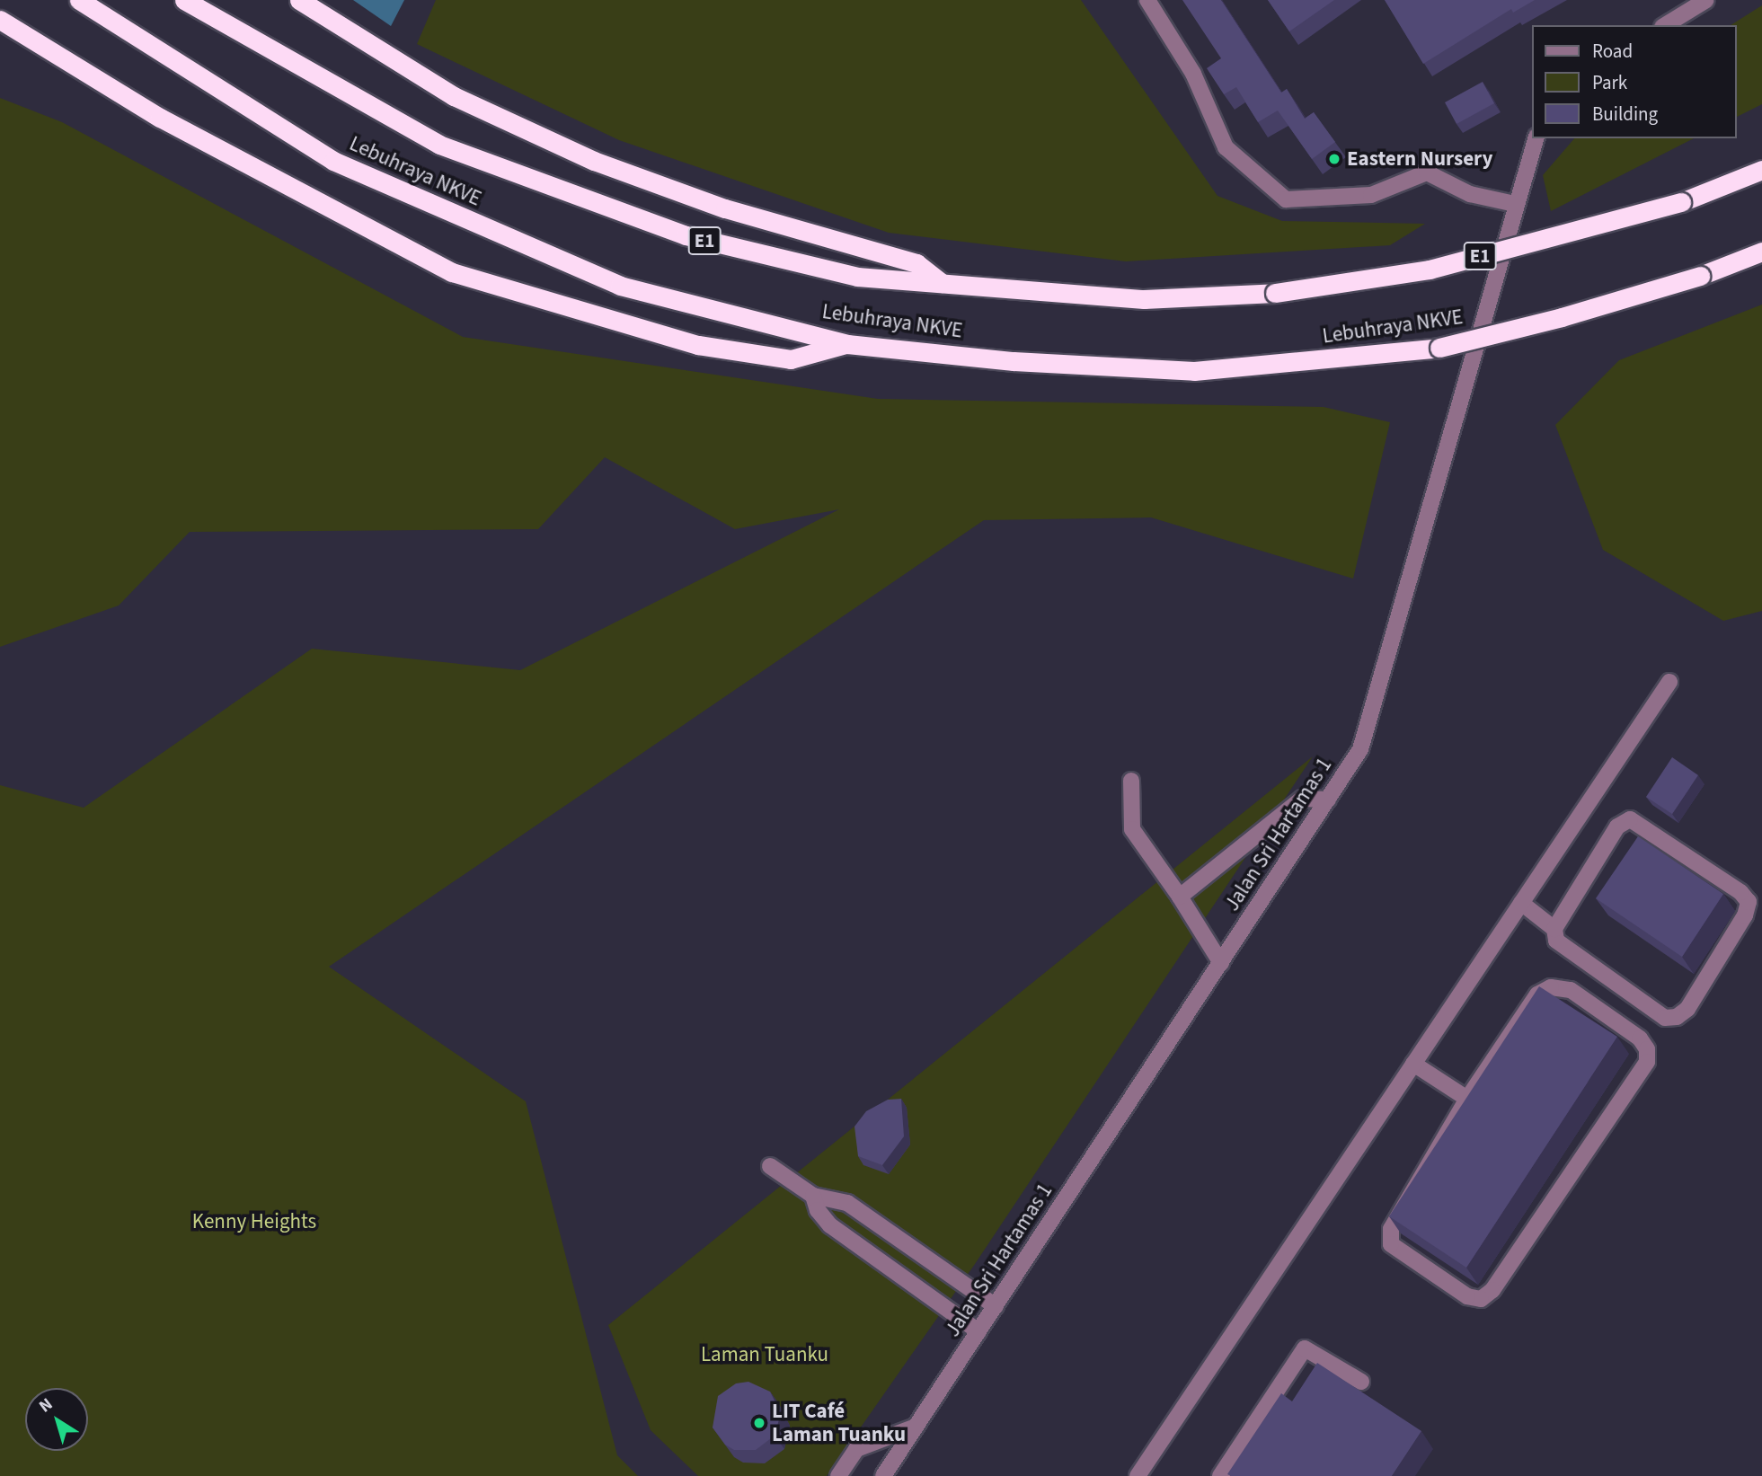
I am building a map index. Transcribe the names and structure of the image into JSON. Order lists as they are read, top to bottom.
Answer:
{
  "streets": {
    "highway": ["Lebuhraya NKVE", "E1"],
    "street": ["Jalan Sri Hartamas 1"]
  },
  "parks": ["Kenny Heights", "Laman Tuanku"],
  "places": ["Eastern Nursery", "LIT Café Laman Tuanku"],
  "legend": ["Road", "Park", "Building"],
  "north": "top left"
}
